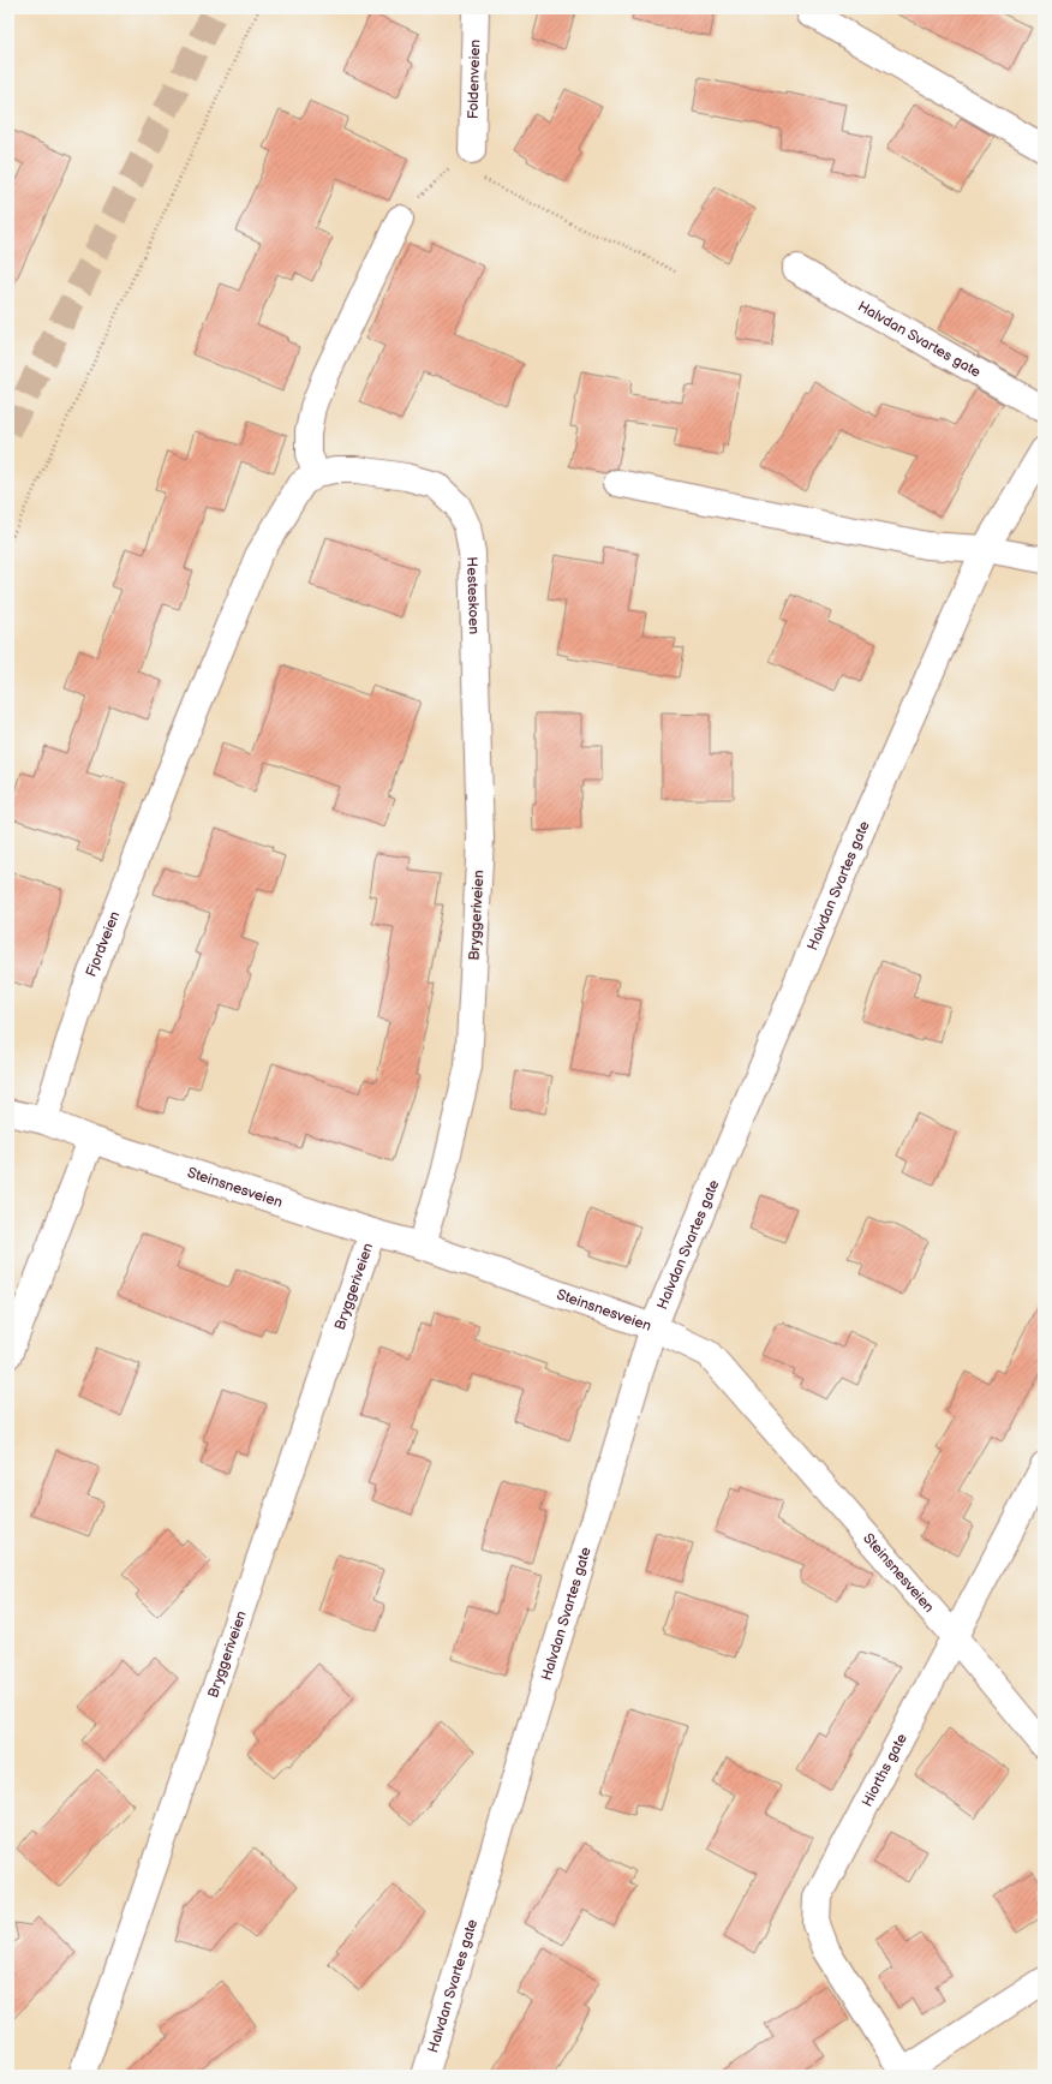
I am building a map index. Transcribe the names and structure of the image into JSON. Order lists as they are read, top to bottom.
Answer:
{
  "streets": {
    "street": [
      "Foldenveien",
      "Halvdan Svartes gate",
      "Hesteskoen",
      "Bryggeriveien",
      "Fjordveien",
      "Steinsnesveien",
      "Hiorths gate"
    ]
  },
  "crossings": [
    ["Halvdan Svartes gate", "Steinsnesveien"],
    ["Hesteskoen", "Bryggeriveien"],
    ["Hesteskoen", "Fjordveien"],
    ["Bryggeriveien", "Steinsnesveien"],
    ["Fjordveien", "Steinsnesveien"],
    ["Steinsnesveien", "Hiorths gate"]
  ]
}
